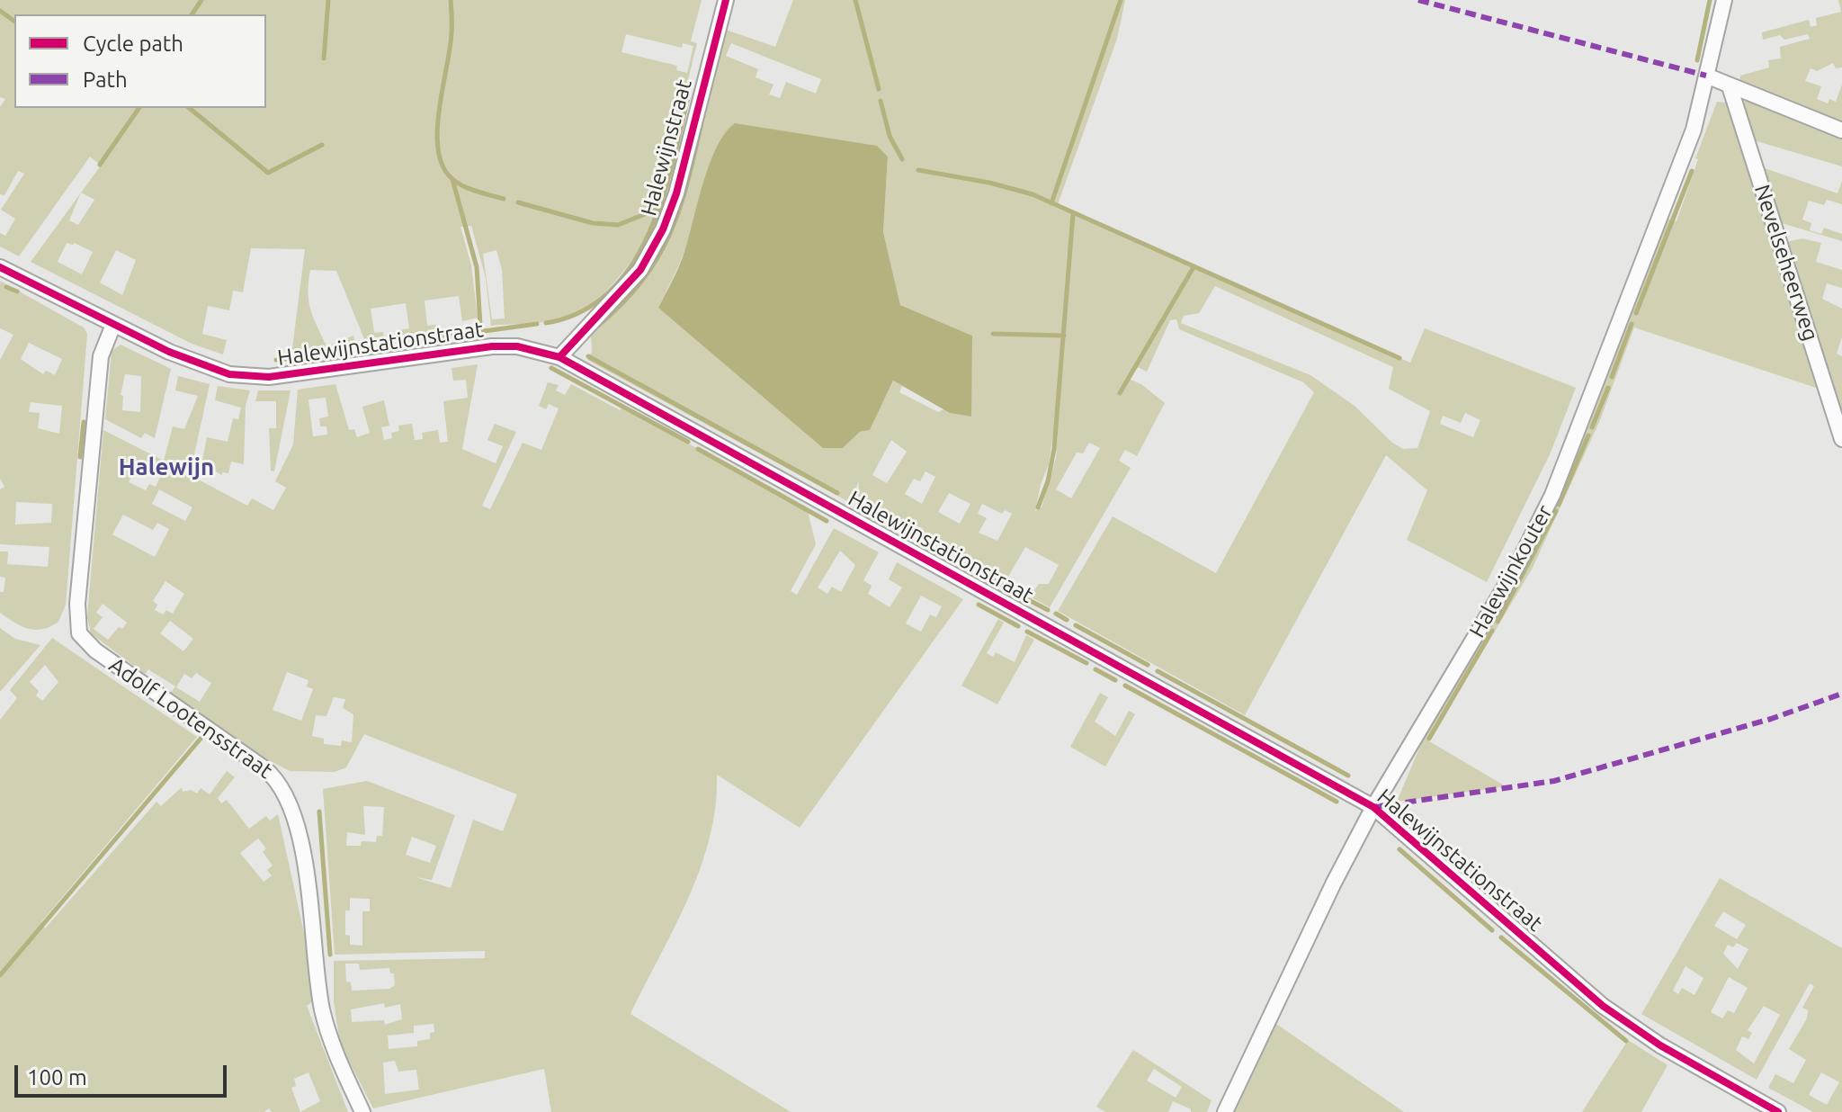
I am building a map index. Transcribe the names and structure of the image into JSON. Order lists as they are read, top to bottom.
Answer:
{
  "streets": {
    "street": [
      "Halewijnstraat",
      "Nevelseheerweg",
      "Halewijnstationstraat",
      "Halewijnkouter",
      "Adolf Lootensstraat"
    ]
  },
  "crossings": [
    ["Halewijnstraat", "Halewijnstationstraat"],
    ["Halewijnstationstraat", "Halewijnkouter"],
    ["Halewijnstationstraat", "Adolf Lootensstraat"]
  ],
  "districts": ["Halewijn"],
  "legend": ["Cycle path", "Path"],
  "scale_bar": "100 m"
}
